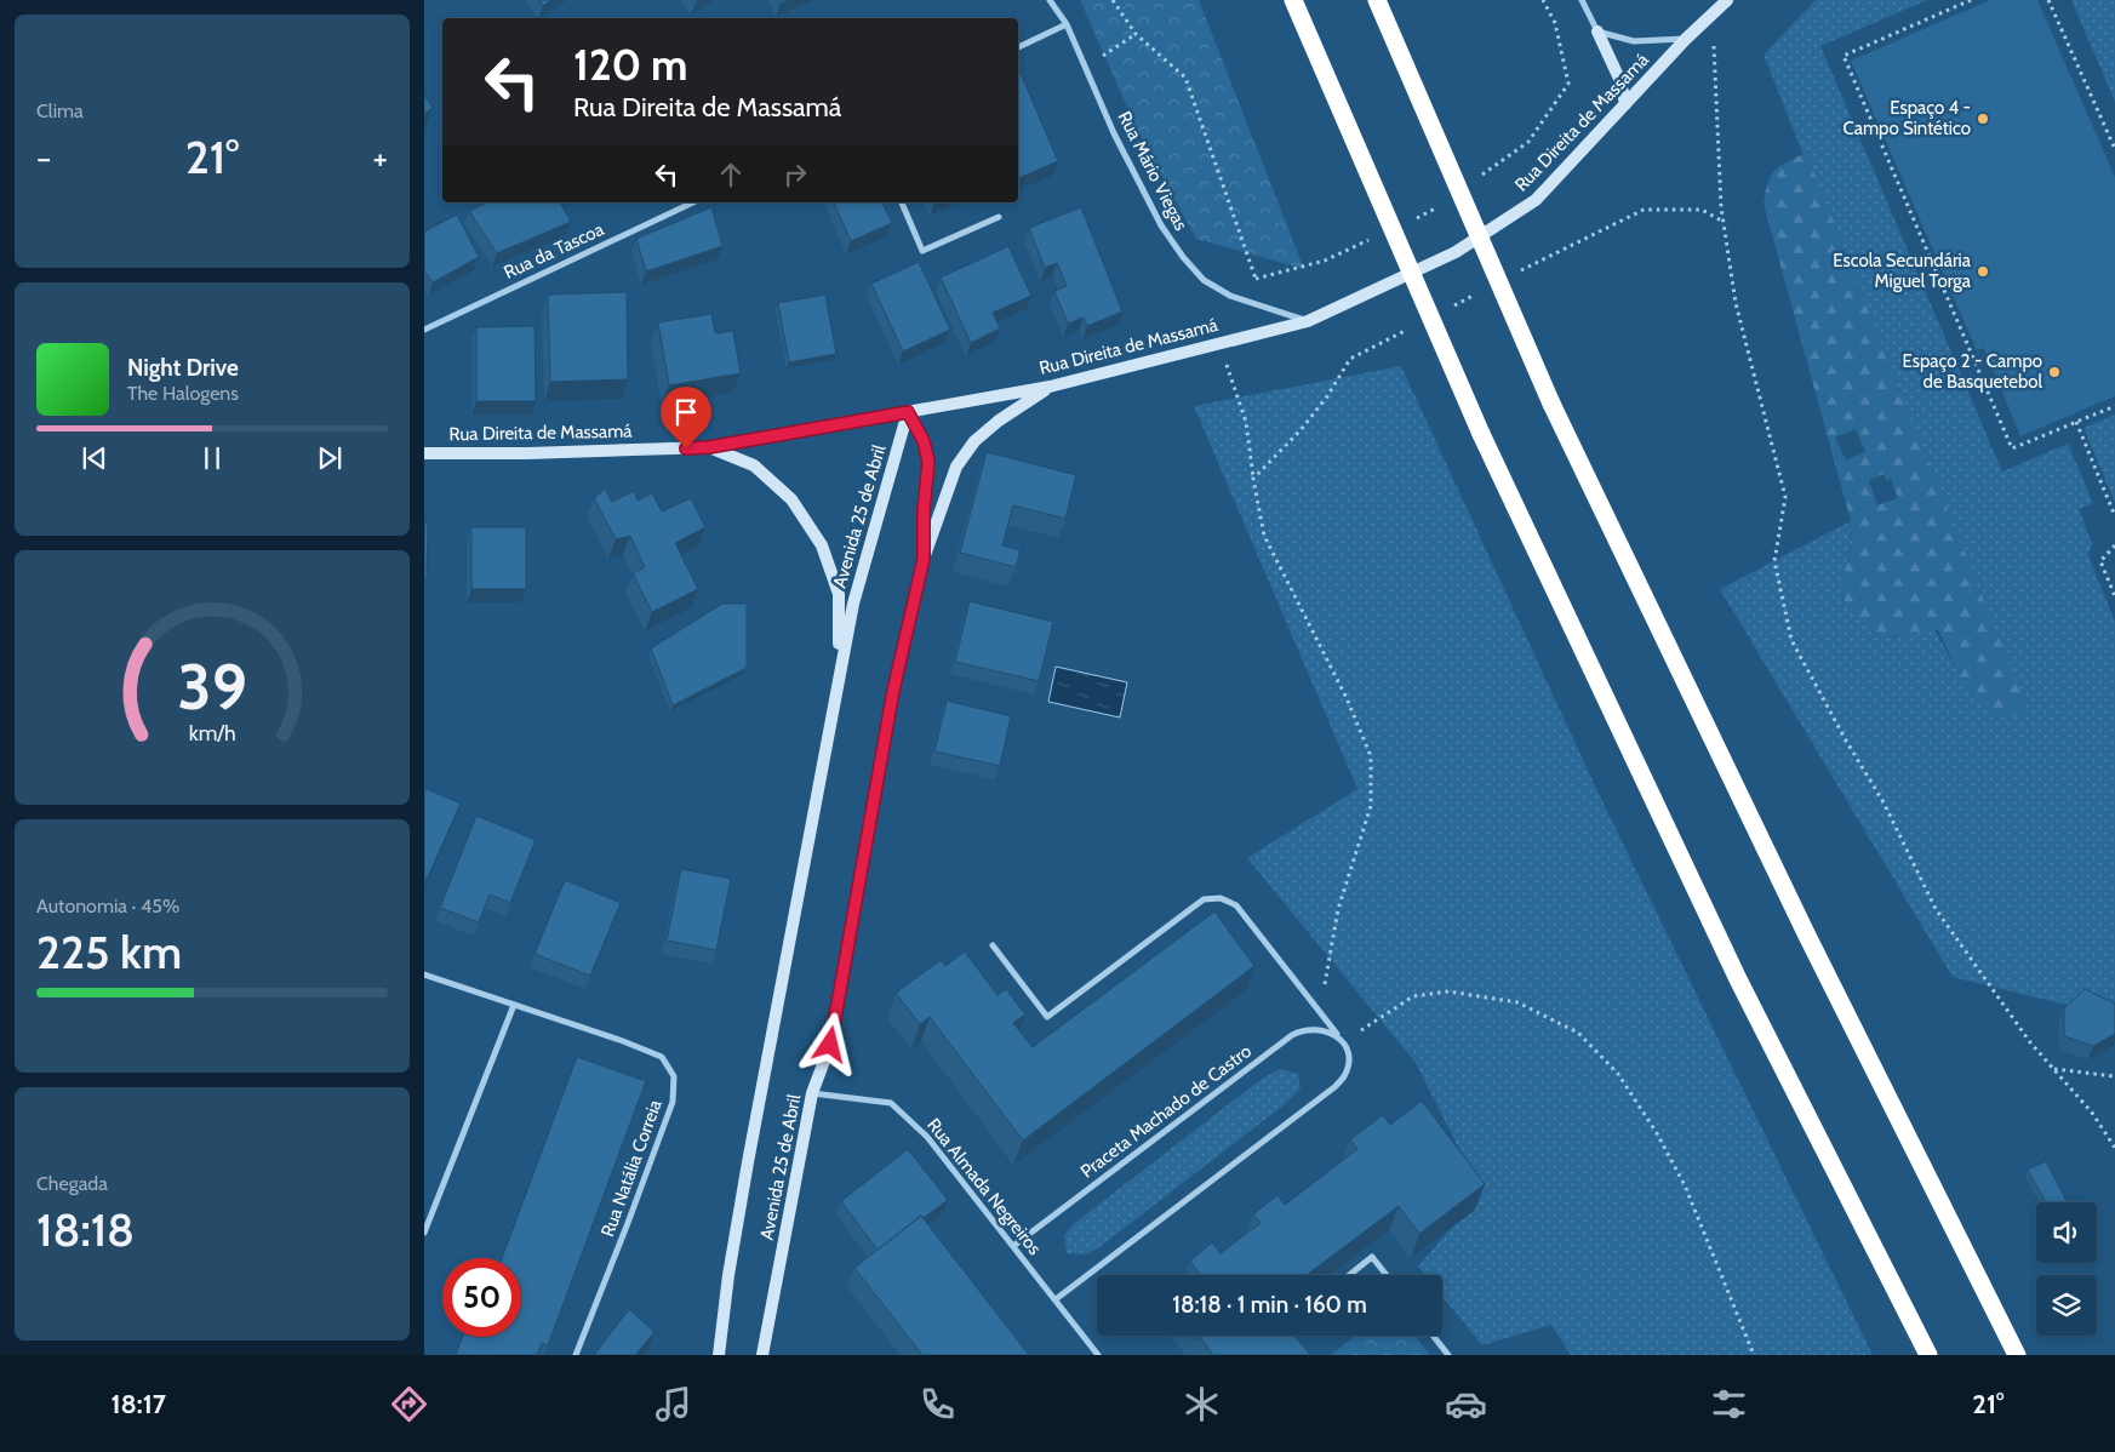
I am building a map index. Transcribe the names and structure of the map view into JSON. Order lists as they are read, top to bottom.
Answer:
{
  "streets": {
    "main road": ["Rua Direita de Massamá", "Avenida 25 de Abril"],
    "street": [
      "Rua Mário Viegas",
      "Rua da Tascoa",
      "Praceta Machado de Castro",
      "Rua Natália Correia",
      "Rua Almada Negreiros"
    ]
  },
  "crossings": [
    ["Rua Direita de Massamá", "Rua Mário Viegas"],
    ["Rua Direita de Massamá", "Avenida 25 de Abril"],
    ["Avenida 25 de Abril", "Rua Almada Negreiros"],
    ["Praceta Machado de Castro", "Rua Almada Negreiros"]
  ],
  "places": ["Espaço 4 - Campo Sintético", "Escola Secundária Miguel Torga", "Espaço 2 - Campo de Basquetebol"],
  "page": {
    "tile": [
      "Clima",
      ["Autonomia · 45%", "225 km"],
      ["Chegada", "18:18"]
    ],
    "turn": ["120 m", "Rua Direita de Massamá"],
    "heat": ["−", "21°", "+"],
    "song": ["Night Drive", "The Halogens"],
    "limit": "50",
    "trip": "18:18 · 1 min · 160 m",
    "tabs": ["18:17", "21°"],
    "gauge": ["39", "km/h"]
  }
}
